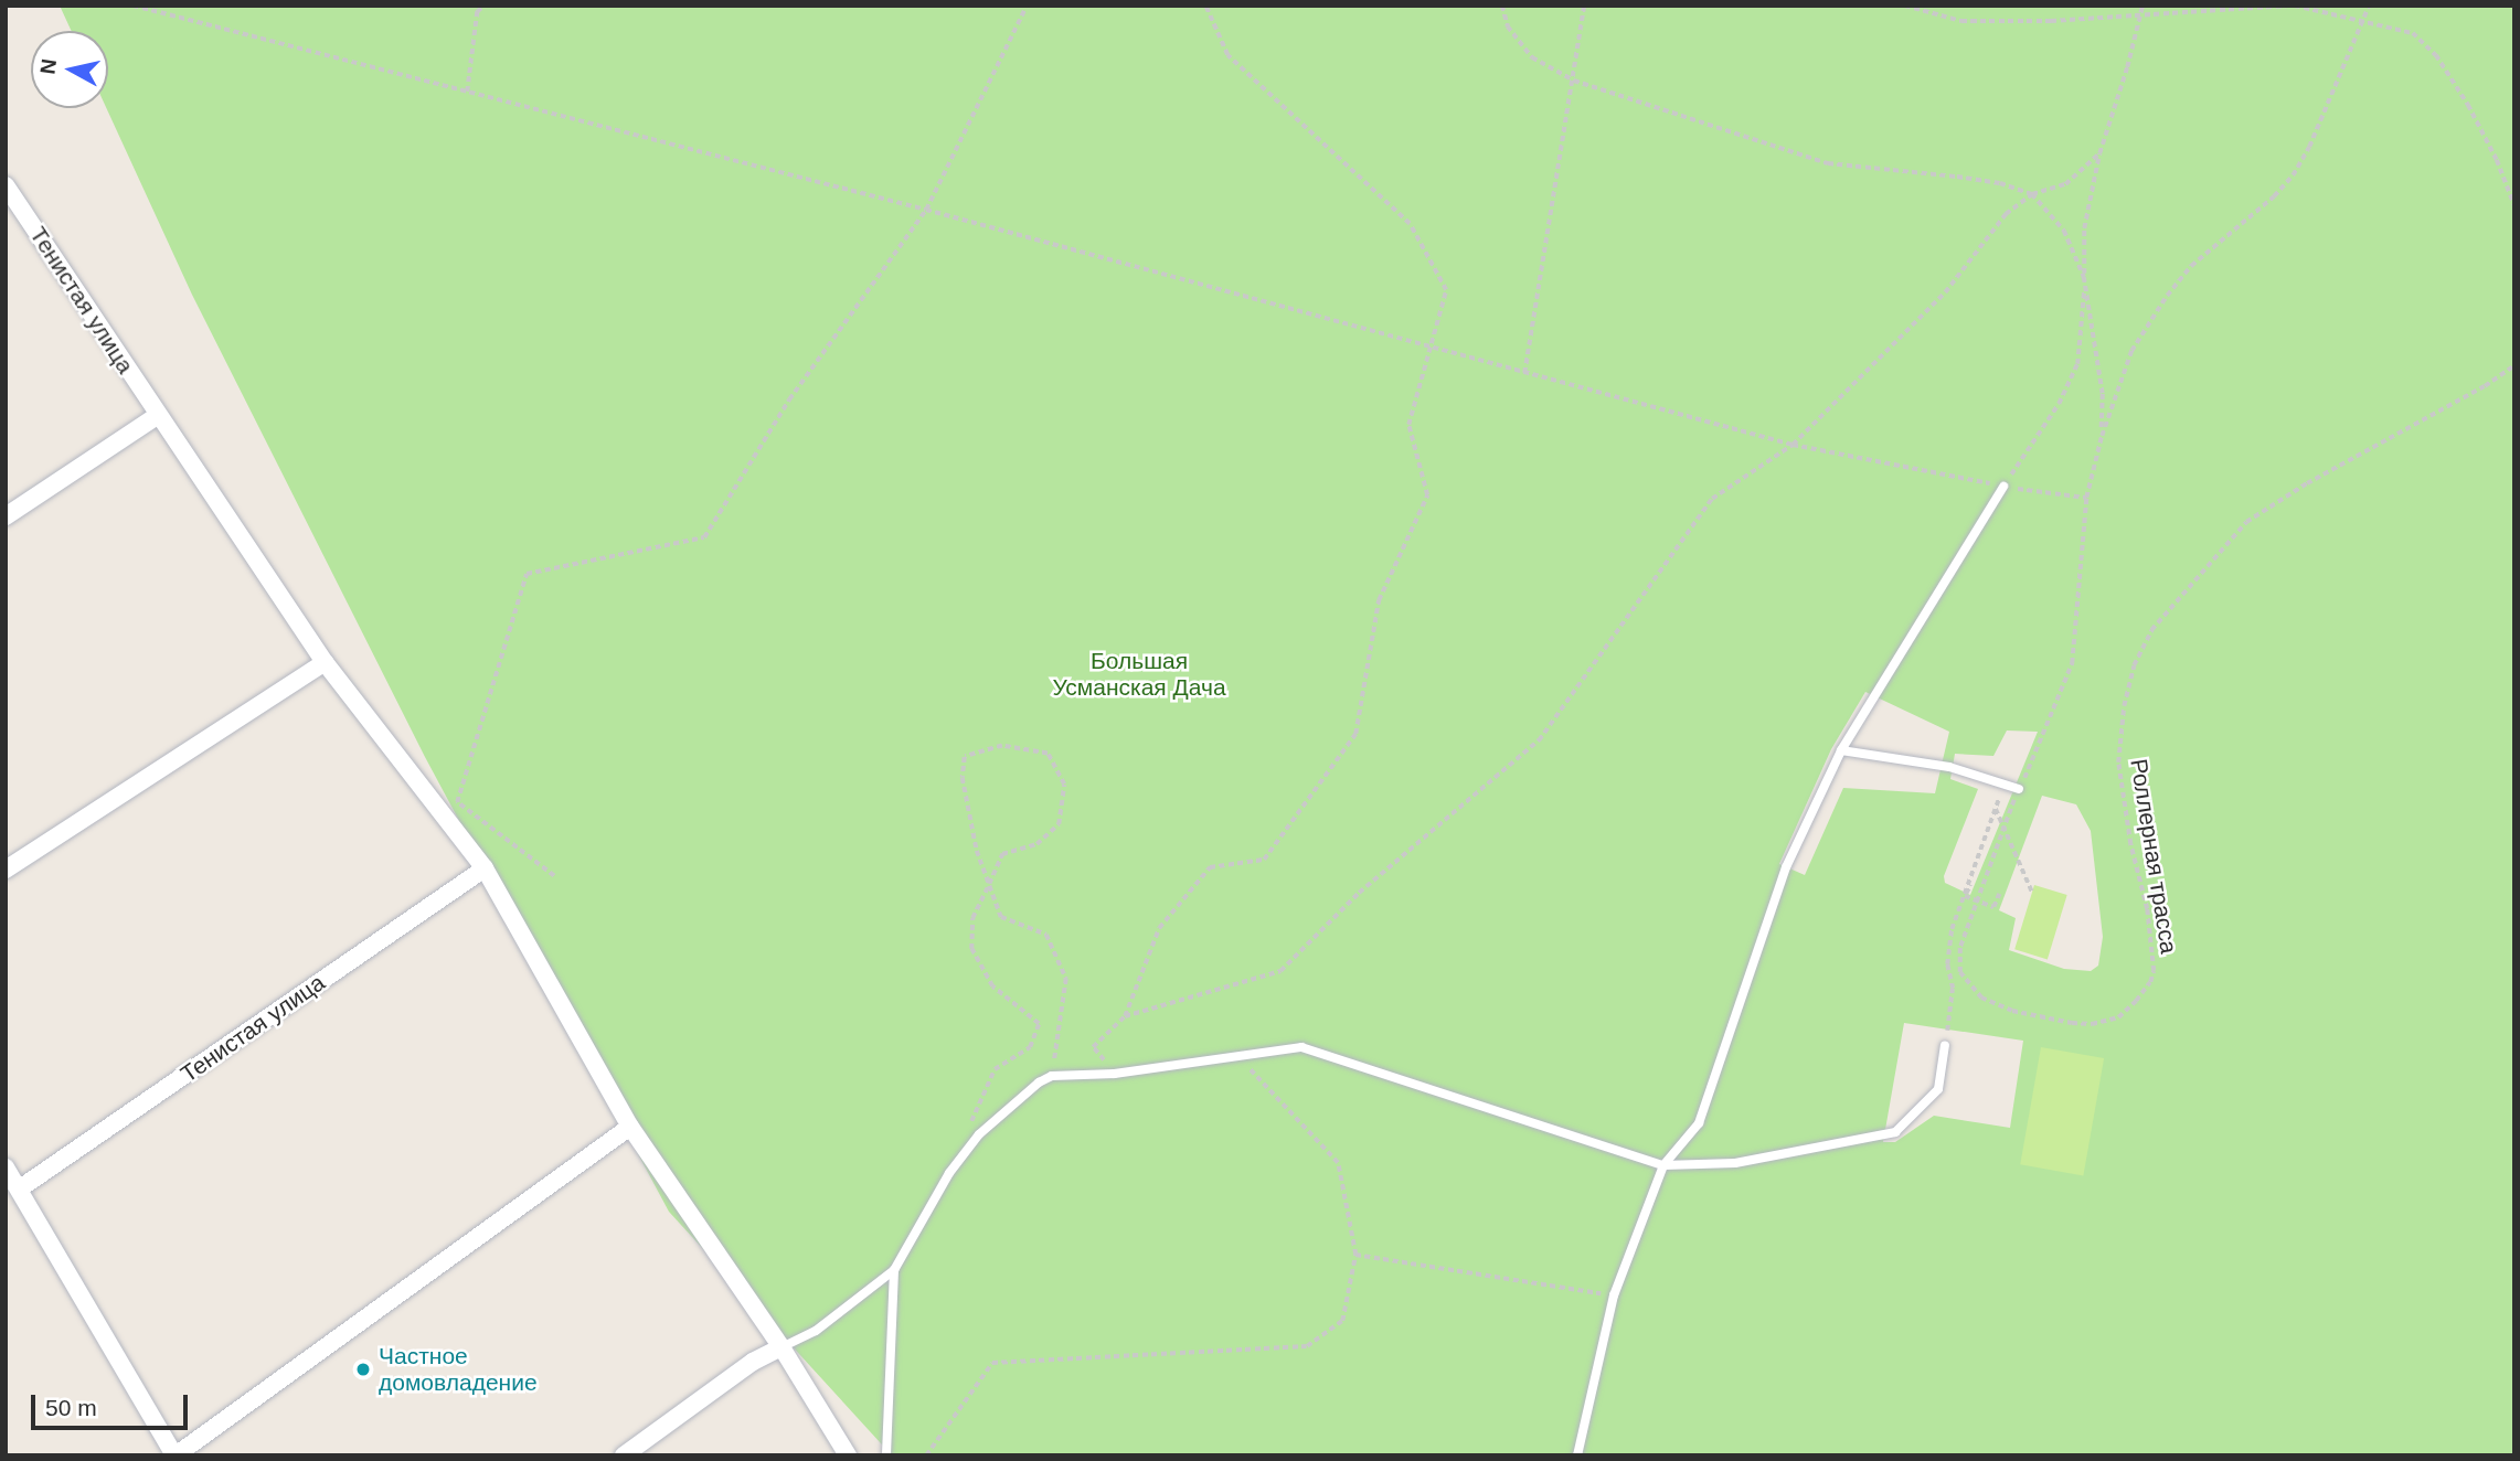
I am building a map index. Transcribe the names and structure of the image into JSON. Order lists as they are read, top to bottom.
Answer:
{
  "streets": {
    "street": ["Тенистая улица"],
    "path": ["Роллерная трасса"]
  },
  "parks": ["Большая Усманская Дача"],
  "places": ["Частное домовладение"],
  "scale_bar": "50 m",
  "north": "left"
}
